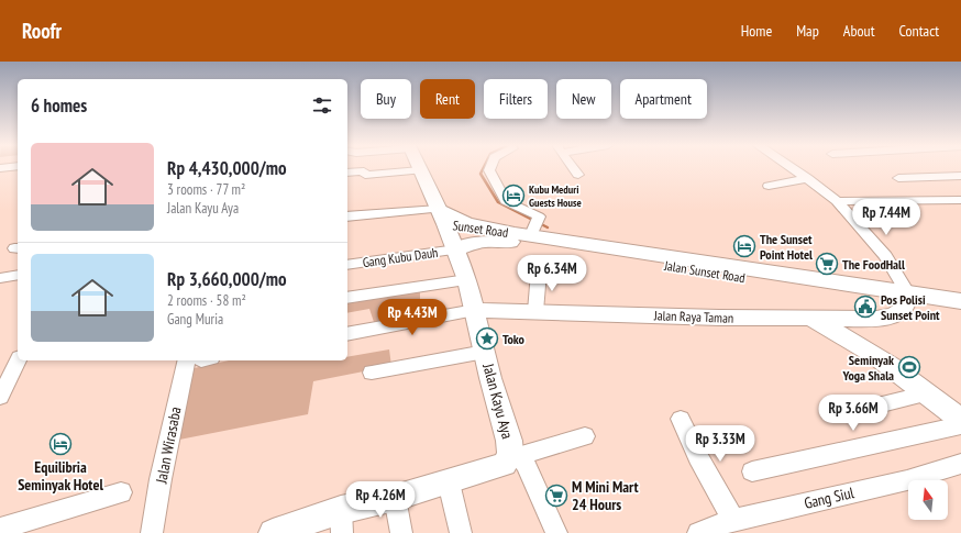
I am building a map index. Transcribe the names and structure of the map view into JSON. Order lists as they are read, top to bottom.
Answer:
{
  "streets": {
    "highway": ["Jalan Sunset Road"],
    "main road": ["Jalan Raya Taman", "Jalan Kayu Aya"],
    "street": ["Gang Kubu Dauh", "Jalan Wirasaba", "Gang Siul"]
  },
  "crossings": [
    ["Gang Kubu Dauh", "Jalan Sunset Road"],
    ["Gang Kubu Dauh", "Jalan Kayu Aya"],
    ["Jalan Sunset Road", "Jalan Raya Taman"],
    ["Jalan Sunset Road", "Jalan Kayu Aya"],
    ["Jalan Raya Taman", "Jalan Kayu Aya"]
  ],
  "places": {
    "hotel": ["Kubu Meduri Guests House", "The Sunset Point Hotel", "Equilibria Seminyak Hotel"],
    "supermarket": ["The FoodHall", "M Mini Mart 24 Hours"],
    "public building": ["Pos Polisi Sunset Point"],
    "place": ["Toko"],
    "sports": ["Seminyak Yoga Shala"]
  },
  "north": "top",
  "page": {
    "header": "Roofr",
    "nav": [
      "Home",
      "Map",
      "About",
      "Contact"
    ],
    "chip": [
      "Buy",
      "Rent",
      "Filters",
      "New",
      "Apartment"
    ],
    "heading": "6 homes",
    "list": [
      {
        "name": "Rp 4,430,000/mo",
        "note": "3 rooms · 77 m² · Jalan Kayu Aya"
      },
      {
        "name": "Rp 3,660,000/mo",
        "note": "2 rooms · 58 m² · Gang Muria"
      }
    ],
    "price": [
      "Rp 7.44M",
      "Rp 6.34M",
      "Rp 4.43M",
      "Rp 3.66M",
      "Rp 3.33M",
      "Rp 4.26M"
    ]
  }
}
